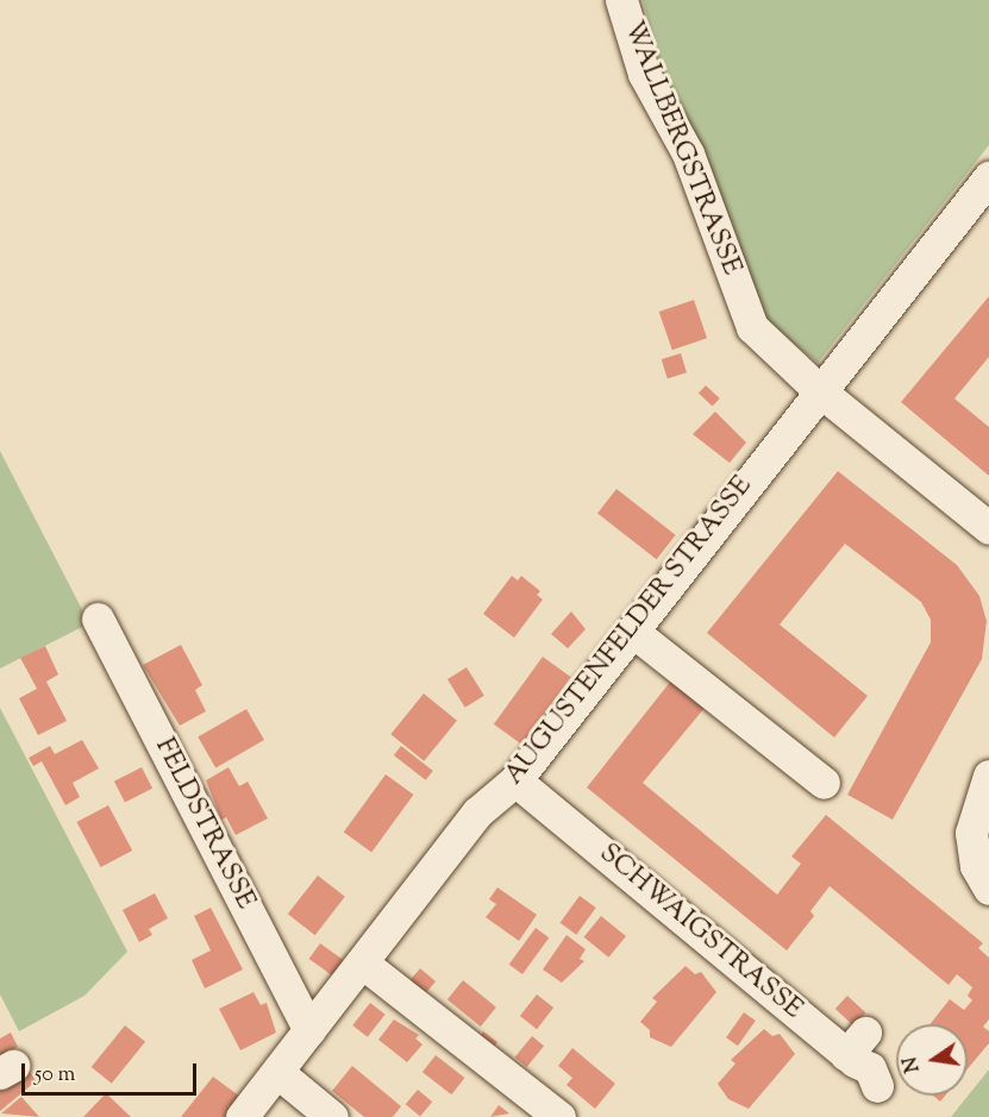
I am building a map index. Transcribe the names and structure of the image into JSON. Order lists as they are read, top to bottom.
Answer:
{
  "streets": {
    "street": [
      "WALLBERGSTRASSE",
      "AUGUSTENFELDER STRASSE",
      "FELDSTRASSE",
      "SCHWAIGSTRASSE"
    ]
  },
  "crossings": [
    ["WALLBERGSTRASSE", "AUGUSTENFELDER STRASSE"],
    ["AUGUSTENFELDER STRASSE", "FELDSTRASSE"],
    ["AUGUSTENFELDER STRASSE", "SCHWAIGSTRASSE"]
  ],
  "scale_bar": "50 m",
  "north": "left"
}
